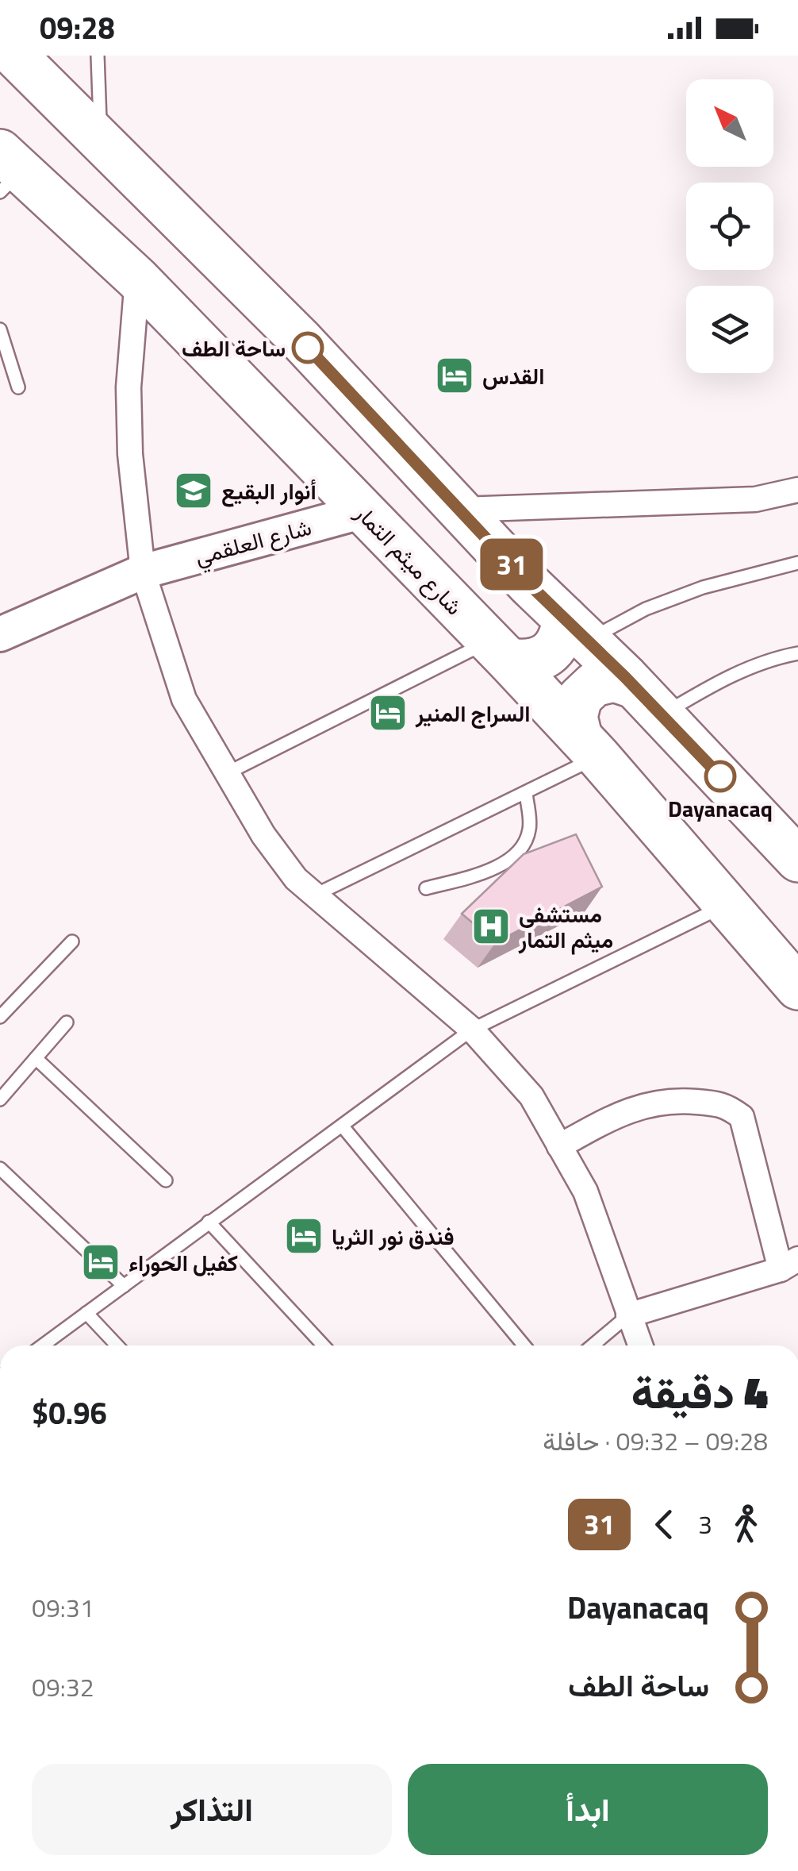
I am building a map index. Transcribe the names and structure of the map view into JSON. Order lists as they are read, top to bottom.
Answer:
{
  "streets": {
    "highway": ["شارع ميثم التمار"],
    "street": ["شارع العلقمي"]
  },
  "crossings": [
    ["شارع العلقمي", "شارع ميثم التمار"]
  ],
  "places": {
    "other": ["ساحة الطف", "Dayanacaq"],
    "hotel": [
      "القدس",
      "السراج المنير",
      "فندق نور الثريا",
      "كفيل الحوراء"
    ],
    "school or university": ["أنوار البقيع"],
    "hospital": ["مستشفى ميثم التمار"]
  },
  "lines": ["bus line 31"],
  "north": "top left",
  "page": {
    "status": "09:28",
    "on_map": "31",
    "heading": ["4 دقيقة", "09:28 – 09:32 · حافلة", "$0.96"],
    "legs": ["3", "31"],
    "list": [
      {
        "name": "Dayanacaq",
        "value": "09:31"
      },
      {
        "name": "ساحة الطف",
        "value": "09:32"
      }
    ],
    "buttons": ["ابدأ", "التذاكر"]
  }
}
